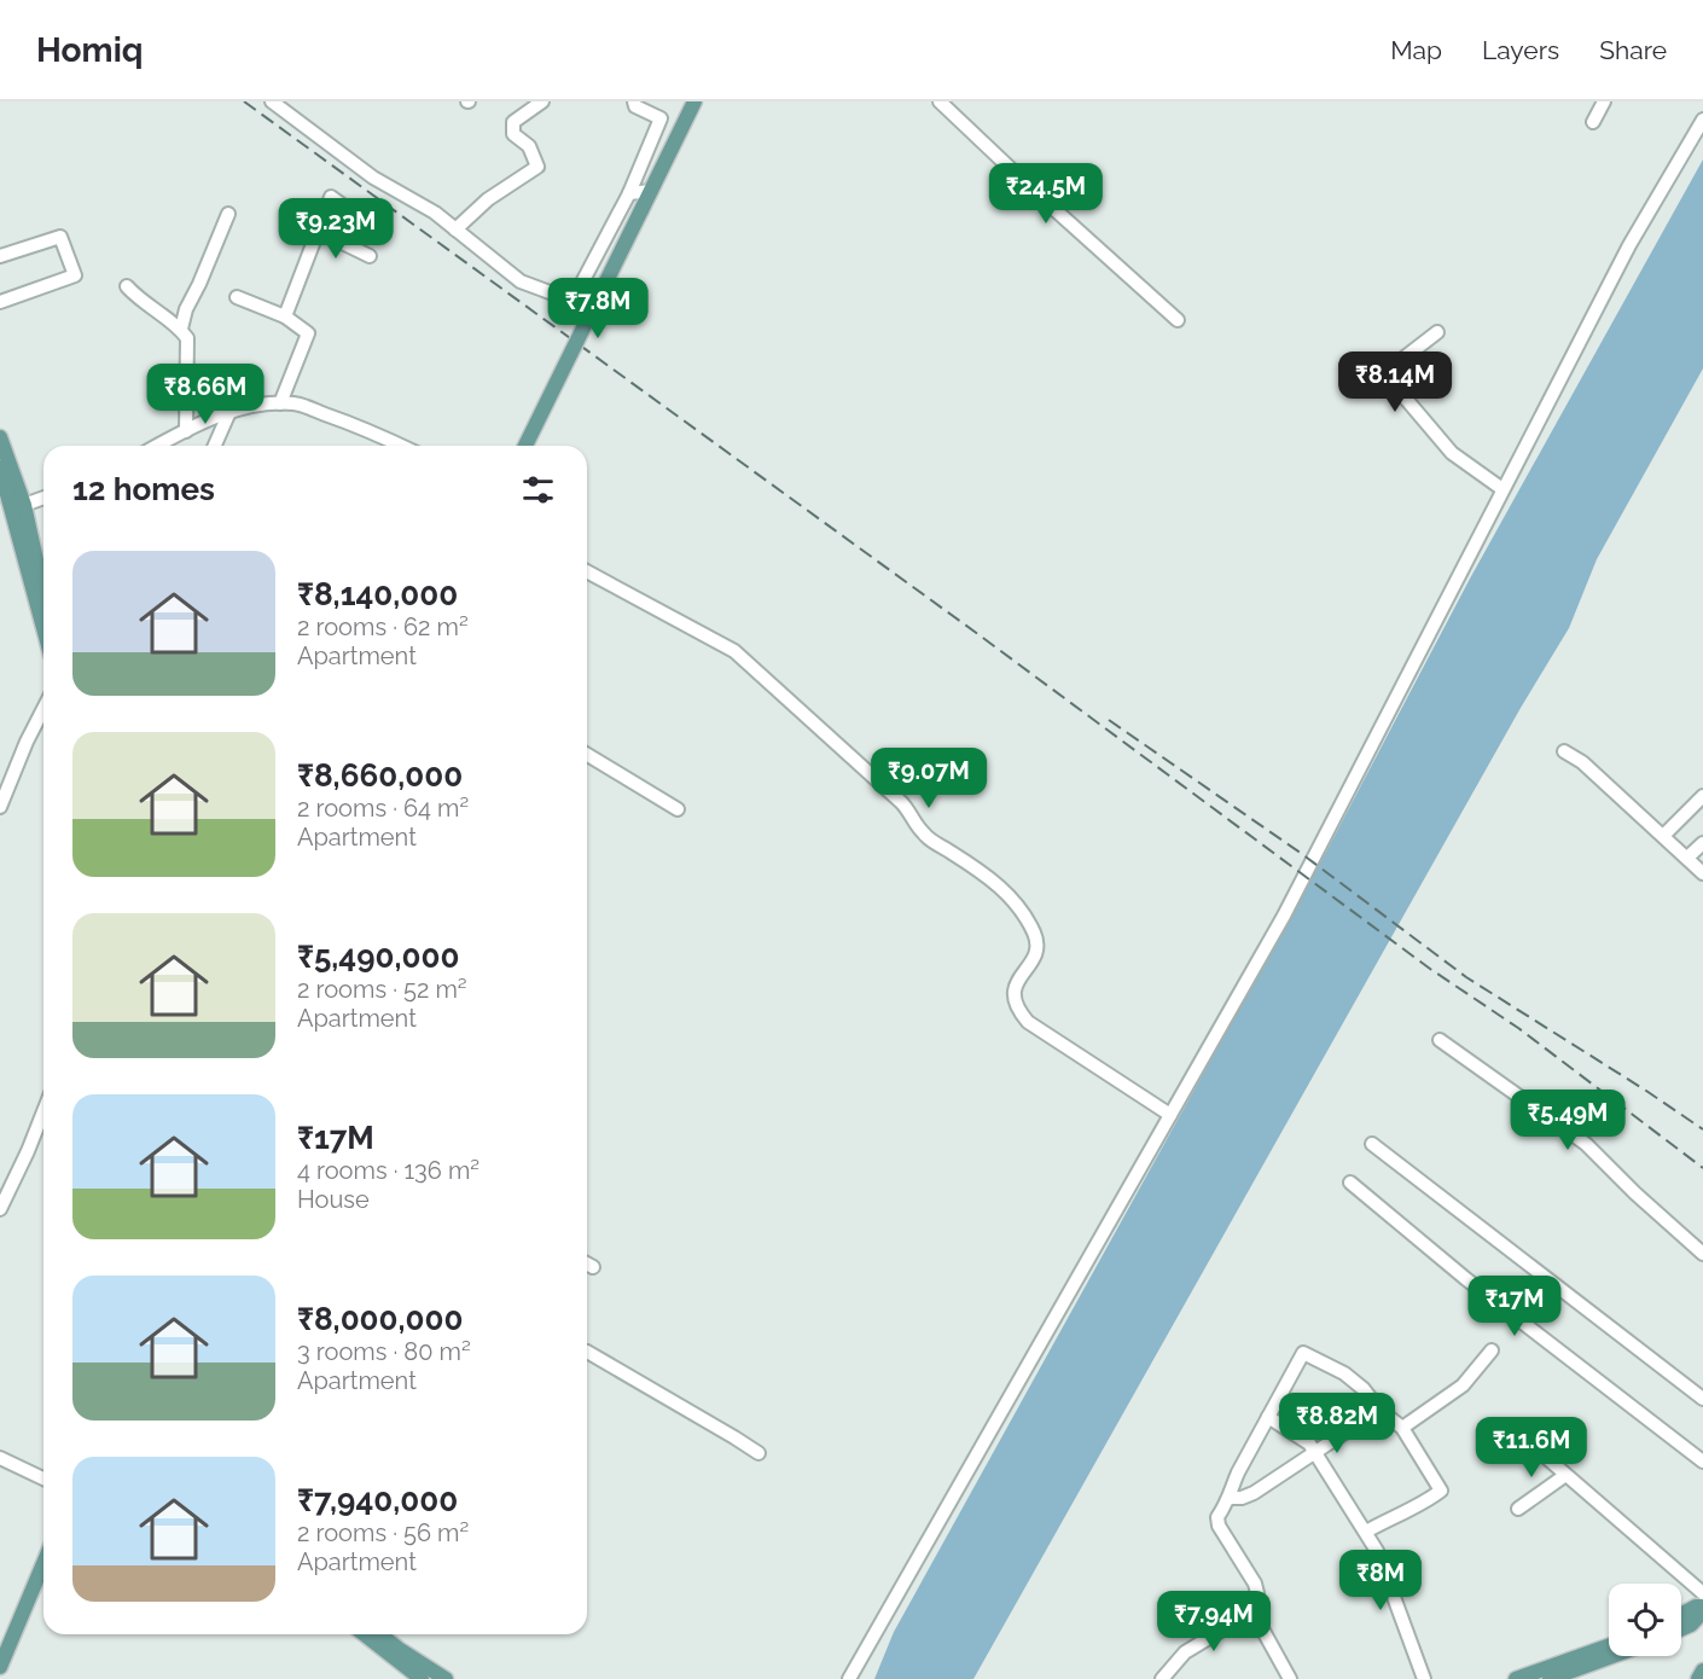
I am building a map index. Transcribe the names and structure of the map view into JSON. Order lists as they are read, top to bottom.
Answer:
{
  "page": {
    "header": "Homiq",
    "nav": ["Map", "Layers", "Share"],
    "price": [
      "₹24.5M",
      "₹9.23M",
      "₹7.8M",
      "₹8.14M",
      "₹8.66M",
      "₹9.07M",
      "₹5.49M",
      "₹17M",
      "₹8.82M",
      "₹11.6M",
      "₹8M",
      "₹7.94M"
    ],
    "heading": "12 homes",
    "list": [
      {
        "name": "₹8,140,000",
        "note": "2 rooms · 62 m² · Apartment"
      },
      {
        "name": "₹8,660,000",
        "note": "2 rooms · 64 m² · Apartment"
      },
      {
        "name": "₹5,490,000",
        "note": "2 rooms · 52 m² · Apartment"
      },
      {
        "name": "₹17M",
        "note": "4 rooms · 136 m² · House"
      },
      {
        "name": "₹8,000,000",
        "note": "3 rooms · 80 m² · Apartment"
      },
      {
        "name": "₹7,940,000",
        "note": "2 rooms · 56 m² · Apartment"
      }
    ]
  }
}
